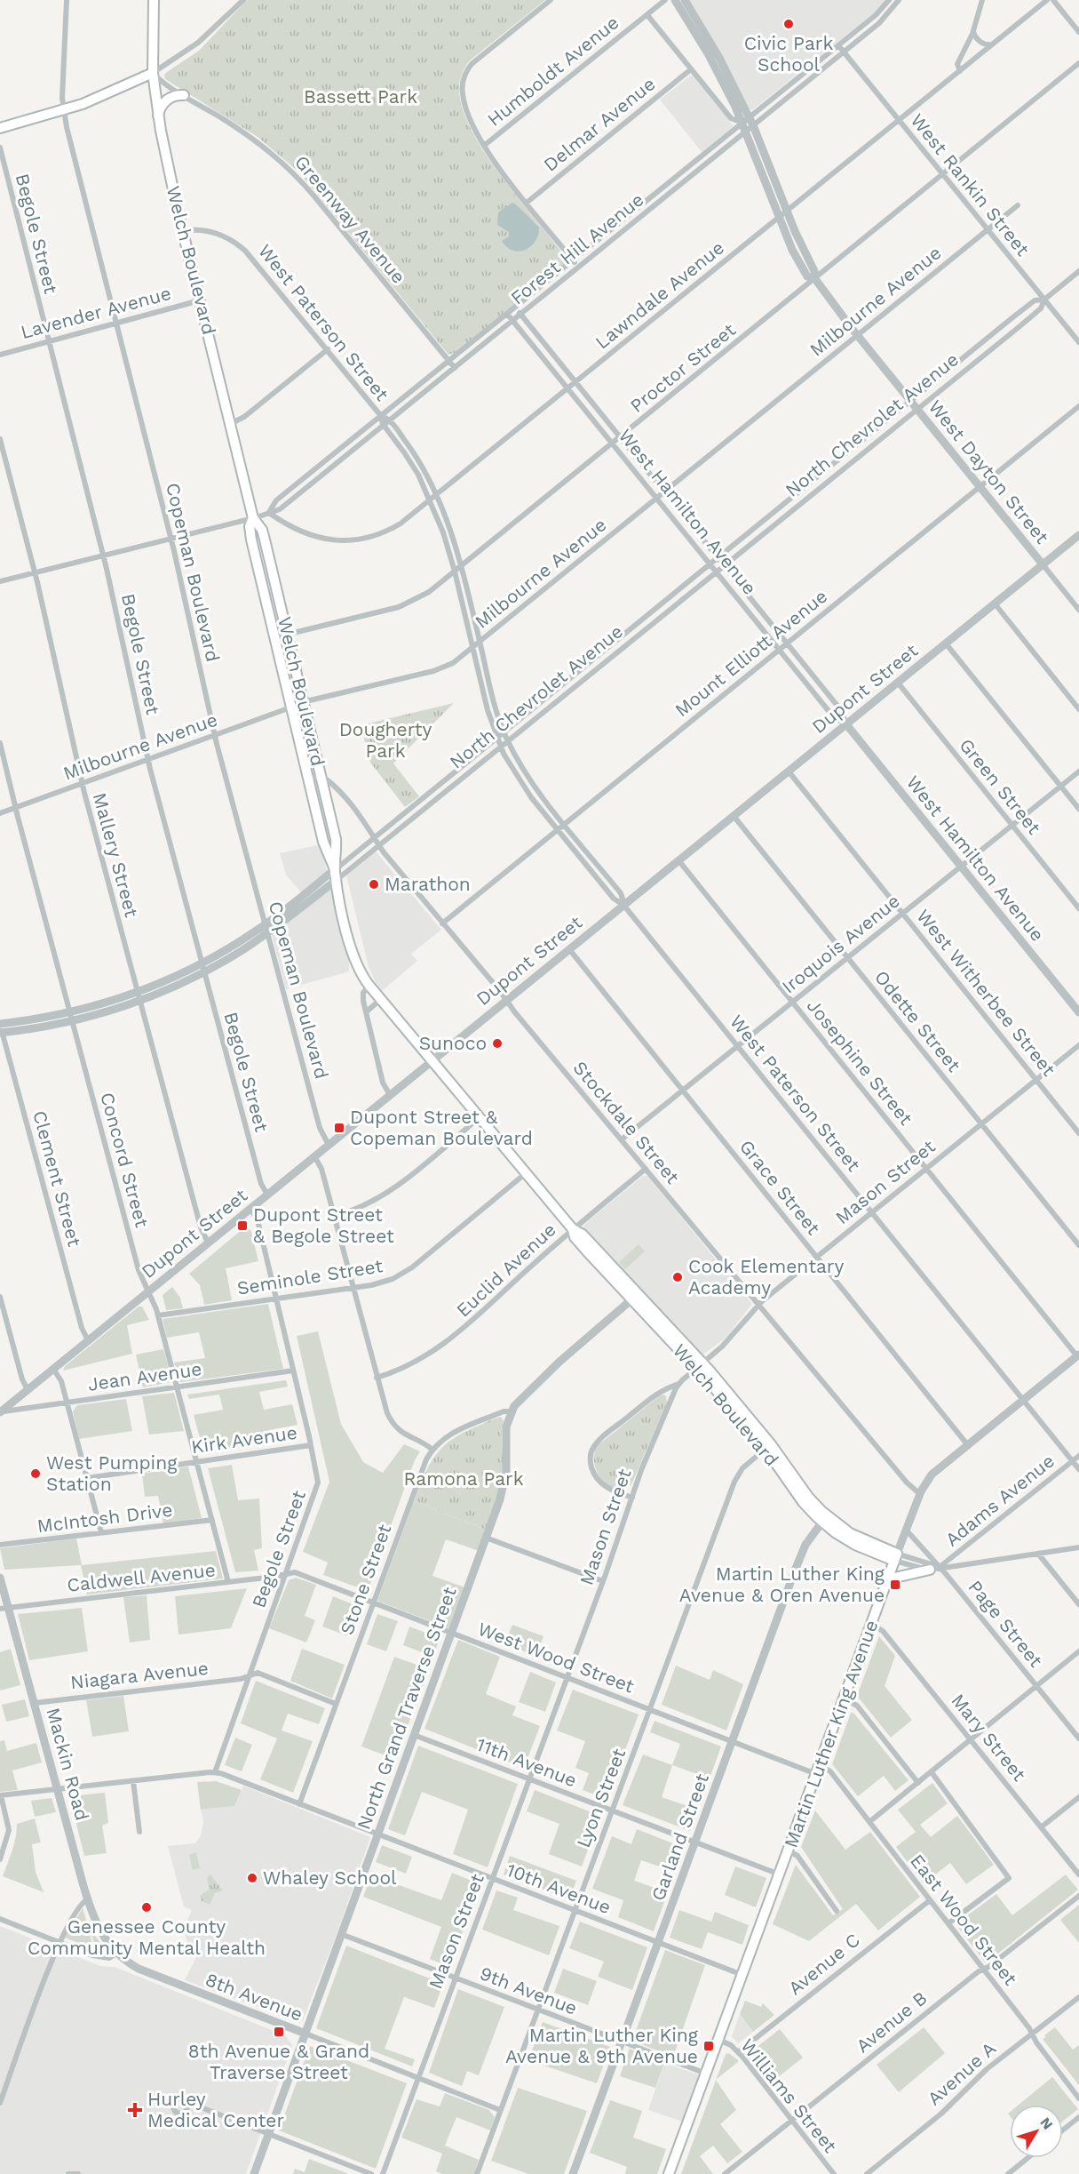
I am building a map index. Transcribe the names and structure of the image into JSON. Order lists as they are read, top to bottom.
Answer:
{
  "streets": {
    "main road": ["Welch Boulevard", "Martin Luther King Avenue"],
    "street": [
      "Humboldt Avenue",
      "Delmar Avenue",
      "West Rankin Street",
      "Greenway Avenue",
      "Begole Street",
      "Forest Hill Avenue",
      "Lawndale Avenue",
      "Milbourne Avenue",
      "Lavender Avenue",
      "West Paterson Street",
      "Proctor Street",
      "North Chevrolet Avenue",
      "West Dayton Street",
      "West Hamilton Avenue",
      "Copeman Boulevard",
      "Mount Elliott Avenue",
      "Dupont Street",
      "Green Street",
      "Mallery Street",
      "Iroquois Avenue",
      "West Witherbee Street",
      "Odette Street",
      "Josephine Street",
      "Stockdale Street",
      "Concord Street",
      "Clement Street",
      "Mason Street",
      "Grace Street",
      "Euclid Avenue",
      "Seminole Street",
      "Jean Avenue",
      "Kirk Avenue",
      "Adams Avenue",
      "McIntosh Drive",
      "Caldwell Avenue",
      "Stone Street",
      "Page Street",
      "West Wood Street",
      "Niagara Avenue",
      "North Grand Traverse Street",
      "Mary Street",
      "11th Avenue",
      "Mackin Road",
      "Lyon Street",
      "Garland Street",
      "10th Avenue",
      "East Wood Street",
      "Avenue C",
      "9th Avenue",
      "8th Avenue",
      "Avenue B",
      "Avenue A",
      "Williams Street"
    ]
  },
  "crossings": [
    ["West Rankin Street", "Forest Hill Avenue"],
    ["West Rankin Street", "Lawndale Avenue"],
    ["West Rankin Street", "Milbourne Avenue"],
    ["West Rankin Street", "Proctor Street"],
    ["West Rankin Street", "North Chevrolet Avenue"],
    ["Greenway Avenue", "Forest Hill Avenue"],
    ["Greenway Avenue", "Welch Boulevard"],
    ["Begole Street", "Forest Hill Avenue"],
    ["Begole Street", "Milbourne Avenue"],
    ["Begole Street", "Lavender Avenue"],
    ["Begole Street", "North Chevrolet Avenue"],
    ["Begole Street", "Dupont Street"],
    ["Begole Street", "Seminole Street"],
    ["Begole Street", "Jean Avenue"],
    ["Begole Street", "Kirk Avenue"],
    ["Begole Street", "Caldwell Avenue"],
    ["Begole Street", "West Wood Street"],
    ["Begole Street", "Niagara Avenue"],
    ["Begole Street", "10th Avenue"],
    ["Forest Hill Avenue", "Welch Boulevard"],
    ["Forest Hill Avenue", "Lawndale Avenue"],
    ["Forest Hill Avenue", "West Paterson Street"],
    ["Forest Hill Avenue", "West Dayton Street"],
    ["Forest Hill Avenue", "West Hamilton Avenue"],
    ["Forest Hill Avenue", "Copeman Boulevard"],
    ["Forest Hill Avenue", "Mallery Street"],
    ["Welch Boulevard", "Milbourne Avenue"],
    ["Welch Boulevard", "Lavender Avenue"],
    ["Welch Boulevard", "West Paterson Street"],
    ["Welch Boulevard", "Proctor Street"],
    ["Welch Boulevard", "North Chevrolet Avenue"],
    ["Welch Boulevard", "Dupont Street"],
    ["Welch Boulevard", "Stockdale Street"],
    ["Welch Boulevard", "Mason Street"],
    ["Welch Boulevard", "Euclid Avenue"],
    ["Welch Boulevard", "Seminole Street"],
    ["Welch Boulevard", "North Grand Traverse Street"],
    ["Welch Boulevard", "Martin Luther King Avenue"],
    ["Welch Boulevard", "Lyon Street"],
    ["Welch Boulevard", "Garland Street"],
    ["Lawndale Avenue", "West Paterson Street"],
    ["Lawndale Avenue", "West Dayton Street"],
    ["Lawndale Avenue", "West Hamilton Avenue"],
    ["Milbourne Avenue", "West Paterson Street"],
    ["Milbourne Avenue", "West Dayton Street"],
    ["Milbourne Avenue", "West Hamilton Avenue"],
    ["Milbourne Avenue", "Copeman Boulevard"],
    ["Milbourne Avenue", "Mallery Street"],
    ["Milbourne Avenue", "Concord Street"],
    ["Lavender Avenue", "Copeman Boulevard"],
    ["West Paterson Street", "Proctor Street"],
    ["West Paterson Street", "North Chevrolet Avenue"],
    ["West Paterson Street", "Mount Elliott Avenue"],
    ["West Paterson Street", "Dupont Street"],
    ["West Paterson Street", "Iroquois Avenue"],
    ["West Paterson Street", "Mason Street"],
    ["West Paterson Street", "Adams Avenue"],
    ["West Paterson Street", "Martin Luther King Avenue"],
    ["Proctor Street", "West Dayton Street"],
    ["Proctor Street", "West Hamilton Avenue"],
    ["North Chevrolet Avenue", "West Dayton Street"],
    ["North Chevrolet Avenue", "West Hamilton Avenue"],
    ["North Chevrolet Avenue", "Copeman Boulevard"],
    ["North Chevrolet Avenue", "Mallery Street"],
    ["North Chevrolet Avenue", "Stockdale Street"],
    ["North Chevrolet Avenue", "Concord Street"],
    ["North Chevrolet Avenue", "Clement Street"],
    ["West Dayton Street", "Mount Elliott Avenue"],
    ["West Dayton Street", "Dupont Street"],
    ["West Hamilton Avenue", "Mount Elliott Avenue"],
    ["West Hamilton Avenue", "Dupont Street"],
    ["West Hamilton Avenue", "Iroquois Avenue"],
    ["Copeman Boulevard", "Dupont Street"],
    ["Mount Elliott Avenue", "Stockdale Street"],
    ["Dupont Street", "Green Street"],
    ["Dupont Street", "Mallery Street"],
    ["Dupont Street", "West Witherbee Street"],
    ["Dupont Street", "Odette Street"],
    ["Dupont Street", "Josephine Street"],
    ["Dupont Street", "Stockdale Street"],
    ["Dupont Street", "Concord Street"],
    ["Dupont Street", "Clement Street"],
    ["Dupont Street", "Grace Street"],
    ["Dupont Street", "Jean Avenue"],
    ["Green Street", "Iroquois Avenue"],
    ["Iroquois Avenue", "West Witherbee Street"],
    ["Iroquois Avenue", "Odette Street"],
    ["Iroquois Avenue", "Josephine Street"],
    ["Iroquois Avenue", "Stockdale Street"],
    ["Iroquois Avenue", "Grace Street"],
    ["West Witherbee Street", "Mason Street"],
    ["Odette Street", "Mason Street"],
    ["Josephine Street", "Mason Street"],
    ["Josephine Street", "Martin Luther King Avenue"],
    ["Stockdale Street", "Mason Street"],
    ["Stockdale Street", "Euclid Avenue"],
    ["Stockdale Street", "Martin Luther King Avenue"],
    ["Concord Street", "Seminole Street"],
    ["Concord Street", "Jean Avenue"],
    ["Concord Street", "Kirk Avenue"],
    ["Concord Street", "McIntosh Drive"],
    ["Concord Street", "Caldwell Avenue"],
    ["Mason Street", "Grace Street"],
    ["Mason Street", "West Wood Street"],
    ["Mason Street", "11th Avenue"],
    ["Mason Street", "10th Avenue"],
    ["Mason Street", "9th Avenue"],
    ["Mason Street", "8th Avenue"],
    ["Grace Street", "Martin Luther King Avenue"],
    ["Adams Avenue", "Page Street"],
    ["Caldwell Avenue", "West Wood Street"],
    ["Caldwell Avenue", "Mackin Road"],
    ["Stone Street", "West Wood Street"],
    ["Stone Street", "North Grand Traverse Street"],
    ["Stone Street", "10th Avenue"],
    ["Page Street", "Martin Luther King Avenue"],
    ["West Wood Street", "North Grand Traverse Street"],
    ["West Wood Street", "Martin Luther King Avenue"],
    ["West Wood Street", "Lyon Street"],
    ["West Wood Street", "Garland Street"],
    ["West Wood Street", "East Wood Street"],
    ["Niagara Avenue", "Mackin Road"],
    ["North Grand Traverse Street", "11th Avenue"],
    ["North Grand Traverse Street", "10th Avenue"],
    ["North Grand Traverse Street", "9th Avenue"],
    ["North Grand Traverse Street", "8th Avenue"],
    ["Martin Luther King Avenue", "Mary Street"],
    ["Martin Luther King Avenue", "11th Avenue"],
    ["Martin Luther King Avenue", "10th Avenue"],
    ["Martin Luther King Avenue", "East Wood Street"],
    ["Martin Luther King Avenue", "9th Avenue"],
    ["Martin Luther King Avenue", "Williams Street"],
    ["11th Avenue", "Lyon Street"],
    ["11th Avenue", "Garland Street"],
    ["Mackin Road", "8th Avenue"],
    ["Lyon Street", "10th Avenue"],
    ["Lyon Street", "9th Avenue"],
    ["Lyon Street", "8th Avenue"],
    ["Garland Street", "10th Avenue"],
    ["Garland Street", "9th Avenue"],
    ["East Wood Street", "Avenue C"],
    ["East Wood Street", "Avenue B"],
    ["East Wood Street", "Avenue A"],
    ["Avenue C", "Williams Street"],
    ["Avenue B", "Williams Street"]
  ],
  "parks": ["Bassett Park", "Dougherty Park", "Ramona Park"],
  "places": {
    "other": [
      "Civic Park School",
      "Marathon",
      "Sunoco",
      "Cook Elementary Academy",
      "West Pumping Station",
      "Whaley School",
      "Genessee County Community Mental Health"
    ],
    "transit": [
      "Dupont Street & Copeman Boulevard",
      "Dupont Street & Begole Street",
      "Martin Luther King Avenue & Oren Avenue",
      "8th Avenue & Grand Traverse Street",
      "Martin Luther King Avenue & 9th Avenue"
    ],
    "health": ["Hurley Medical Center"]
  },
  "north": "top right"
}
